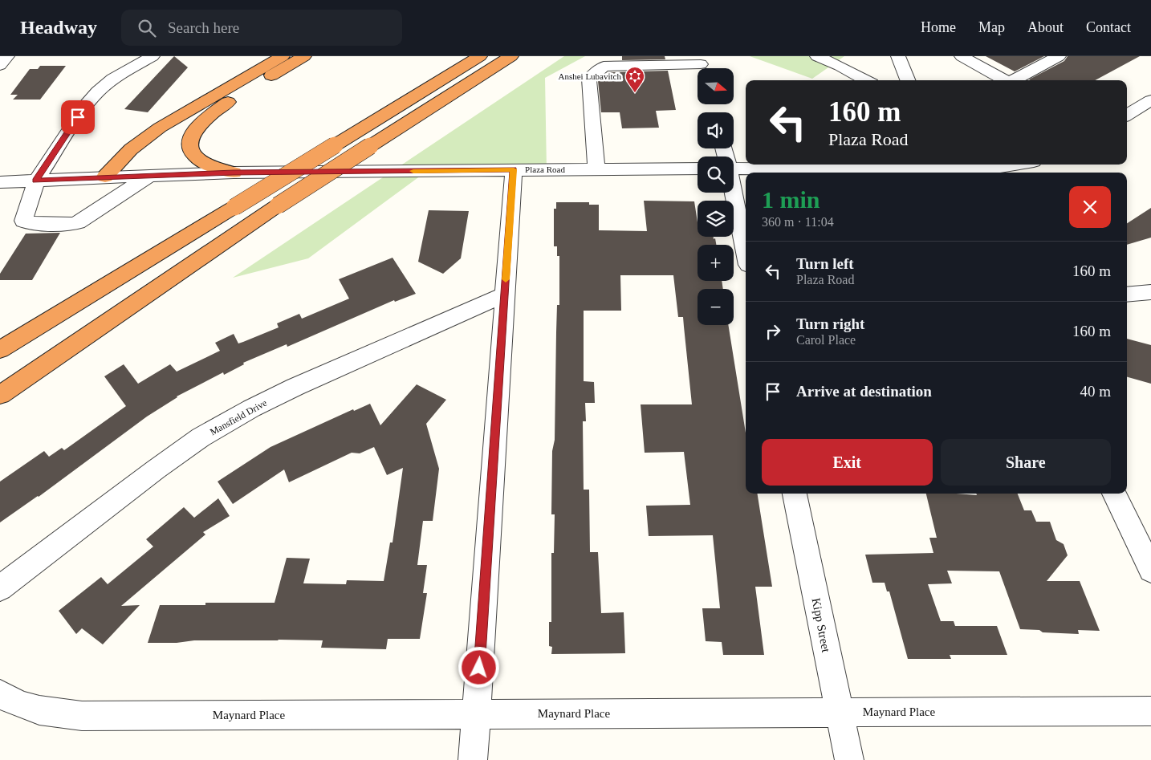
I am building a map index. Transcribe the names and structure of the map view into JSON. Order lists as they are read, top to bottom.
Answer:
{
  "streets": {
    "street": [
      "Plaza Road",
      "Mansfield Drive",
      "Kipp Street",
      "Maynard Place"
    ]
  },
  "crossings": [
    ["Kipp Street", "Maynard Place"]
  ],
  "places": {
    "synagogue": ["Anshei Lubavitch"]
  },
  "north": "right",
  "page": {
    "header": "Headway",
    "search": "Search here",
    "nav": [
      "Home",
      "Map",
      "About",
      "Contact"
    ],
    "map_buttons": ["+", "−"],
    "turn": ["160 m", "Plaza Road"],
    "heading": ["1 min", "360 m · 11:04"],
    "list": [
      {
        "name": "Turn left",
        "note": "Plaza Road",
        "value": "160 m"
      },
      {
        "name": "Turn right",
        "note": "Carol Place",
        "value": "160 m"
      },
      {
        "name": "Arrive at destination",
        "value": "40 m"
      }
    ],
    "buttons": ["Exit", "Share"]
  }
}
